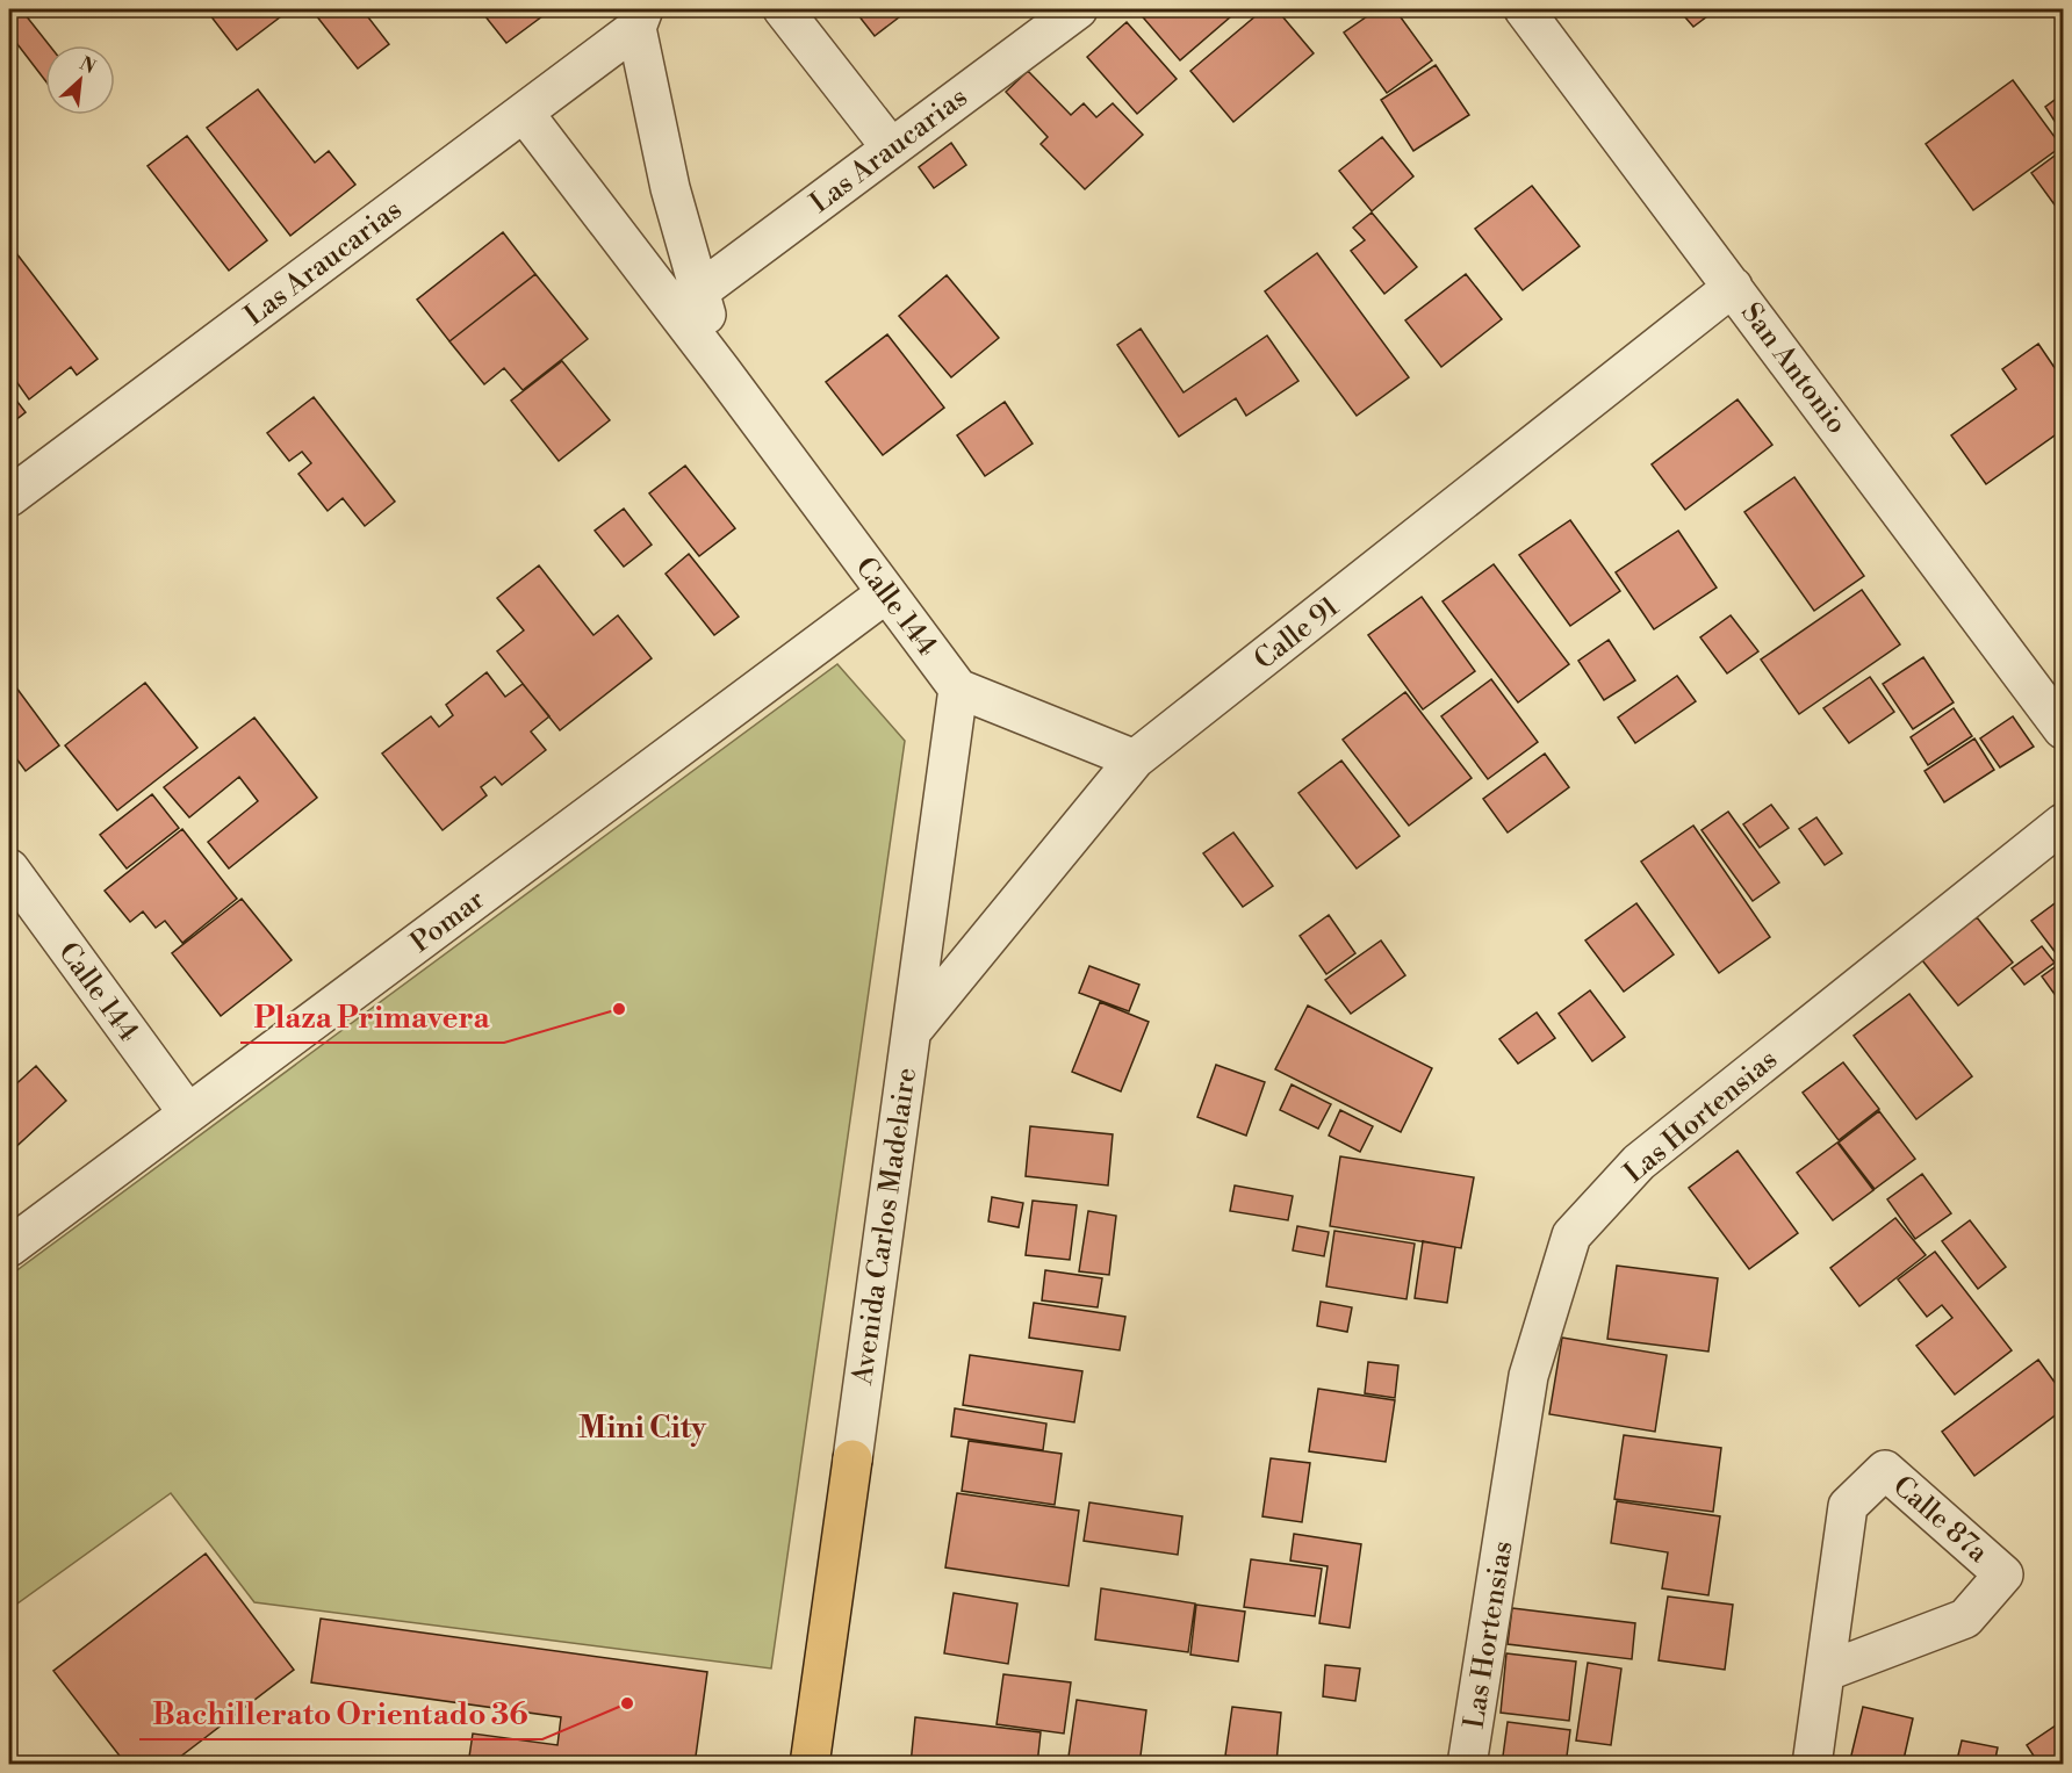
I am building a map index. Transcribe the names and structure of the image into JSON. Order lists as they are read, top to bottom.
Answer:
{
  "streets": {
    "main road": ["Avenida Carlos Madelaire"],
    "street": [
      "Las Araucarias",
      "San Antonio",
      "Calle 144",
      "Calle 91",
      "Pomar",
      "Las Hortensias",
      "Calle 87a"
    ]
  },
  "crossings": [
    ["Las Araucarias", "Calle 144"],
    ["San Antonio", "Calle 91"],
    ["Calle 144", "Pomar"],
    ["Calle 144", "Avenida Carlos Madelaire"],
    ["Calle 91", "Avenida Carlos Madelaire"]
  ],
  "districts": ["Mini City"],
  "places": ["Plaza Primavera", "Bachillerato Orientado 36"],
  "north": "top right"
}
